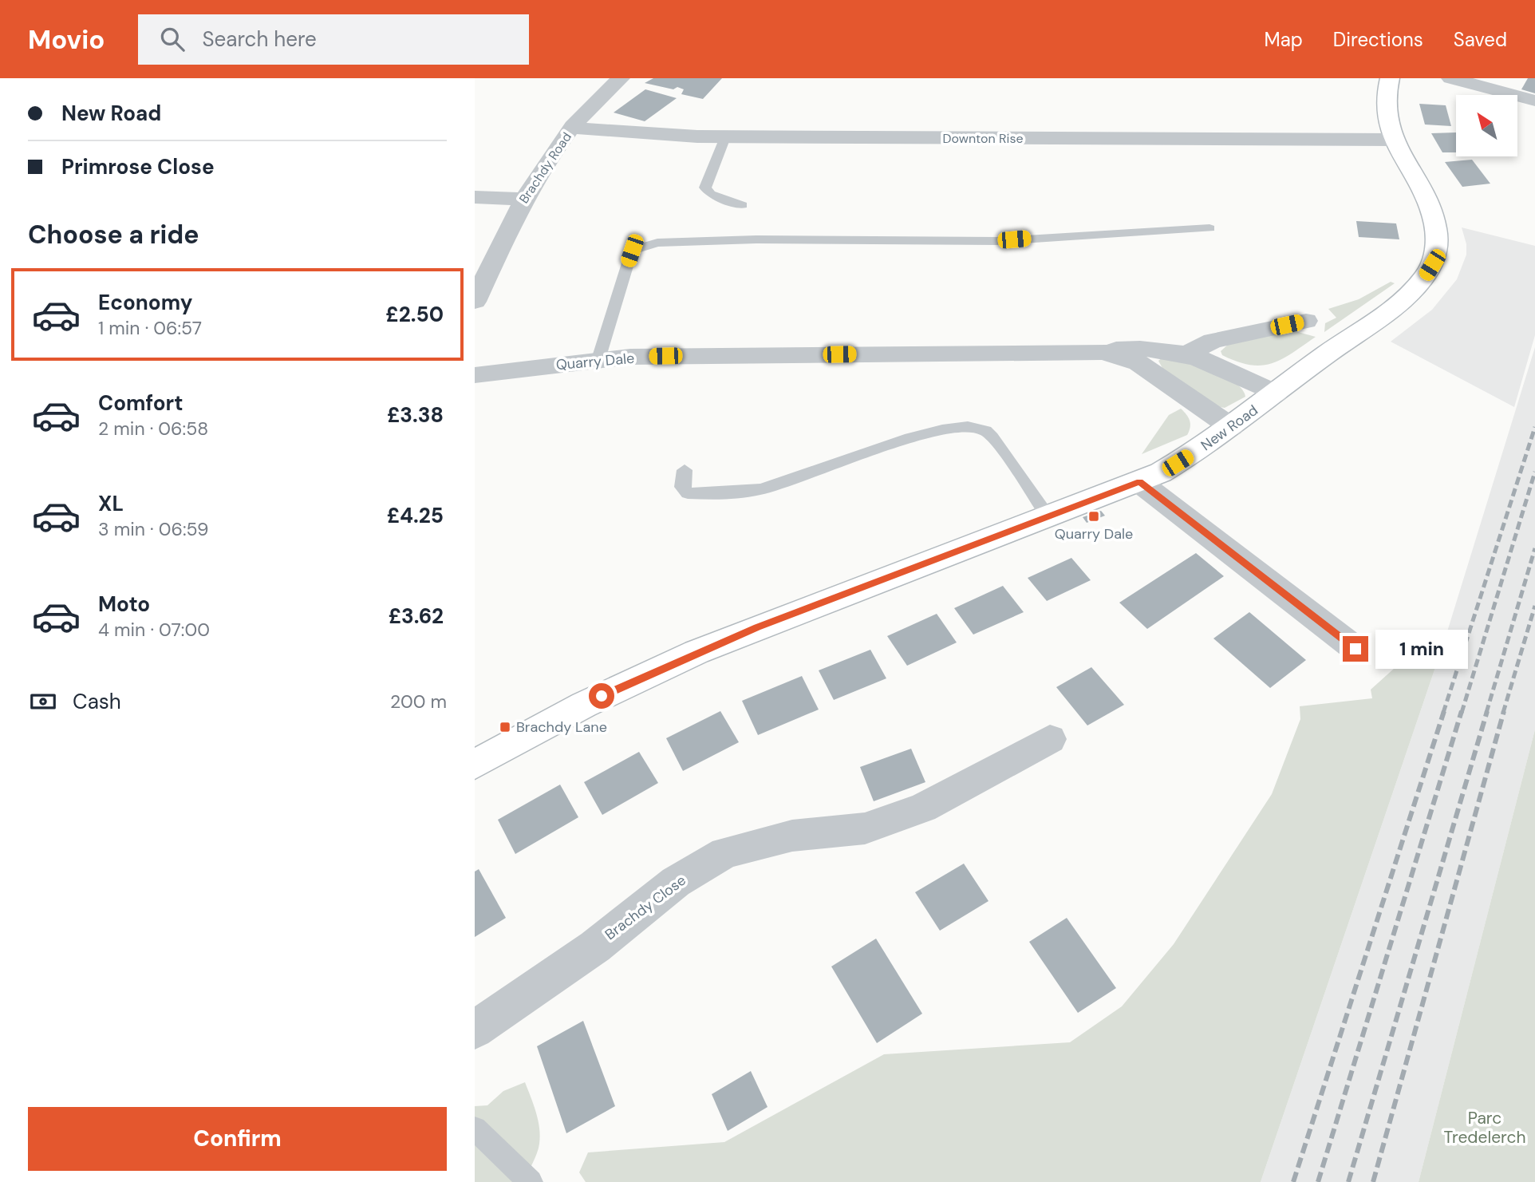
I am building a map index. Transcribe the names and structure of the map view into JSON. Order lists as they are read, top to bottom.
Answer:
{
  "streets": {
    "street": [
      "Downton Rise",
      "Brachdy Road",
      "Quarry Dale",
      "New Road",
      "Brachdy Close"
    ]
  },
  "crossings": [
    ["Downton Rise", "Brachdy Road"],
    ["Downton Rise", "New Road"],
    ["Quarry Dale", "New Road"]
  ],
  "parks": ["Parc Tredelerch"],
  "places": {
    "transit": ["Quarry Dale", "Brachdy Lane"]
  },
  "north": "top left",
  "page": {
    "header": "Movio",
    "search": "Search here",
    "nav": ["Map", "Directions", "Saved"],
    "banner": ["New Road", "Primrose Close"],
    "heading": "Choose a ride",
    "list": [
      {
        "name": "Economy",
        "note": "1 min · 06:57",
        "value": "£2.50"
      },
      {
        "name": "Comfort",
        "note": "2 min · 06:58",
        "value": "£3.38"
      },
      {
        "name": "XL",
        "note": "3 min · 06:59",
        "value": "£4.25"
      },
      {
        "name": "Moto",
        "note": "4 min · 07:00",
        "value": "£3.62"
      }
    ],
    "bubble": "1 min",
    "pay": ["Cash", "200 m"],
    "buttons": "Confirm"
  }
}
